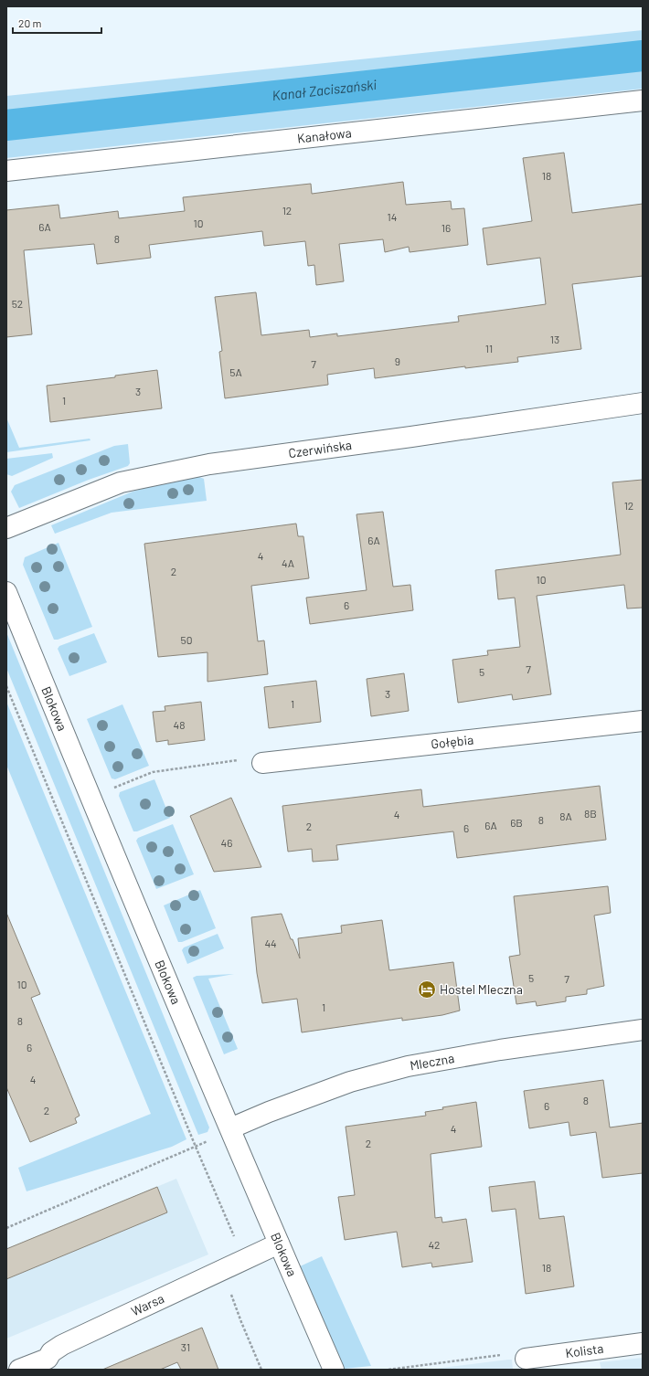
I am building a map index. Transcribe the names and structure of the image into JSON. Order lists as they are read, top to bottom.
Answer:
{
  "streets": {
    "street": [
      "Kanałowa",
      "Czerwińska",
      "Blokowa",
      "Gołębia",
      "Mleczna",
      "Warsa",
      "Kolista"
    ]
  },
  "crossings": [
    ["Blokowa", "Mleczna"],
    ["Blokowa", "Warsa"]
  ],
  "water": ["Kanał Zaciszański"],
  "places": {
    "hotel": ["Hostel Mleczna"]
  },
  "house_numbers": [
    "18",
    "12",
    "14",
    "10",
    "6A",
    "16",
    "8",
    "52",
    "13",
    "11",
    "9",
    "7",
    "5A",
    "3",
    "1",
    "12",
    "6A",
    "4",
    "4A",
    "2",
    "10",
    "6",
    "50",
    "7",
    "5",
    "3",
    "1",
    "48",
    "8B",
    "4",
    "8A",
    "8",
    "6B",
    "6A",
    "2",
    "6",
    "46",
    "44",
    "5",
    "7",
    "10",
    "1",
    "8",
    "6",
    "4",
    "8",
    "6",
    "2",
    "4",
    "2",
    "42",
    "18",
    "31"
  ],
  "scale_bar": "20 m"
}
